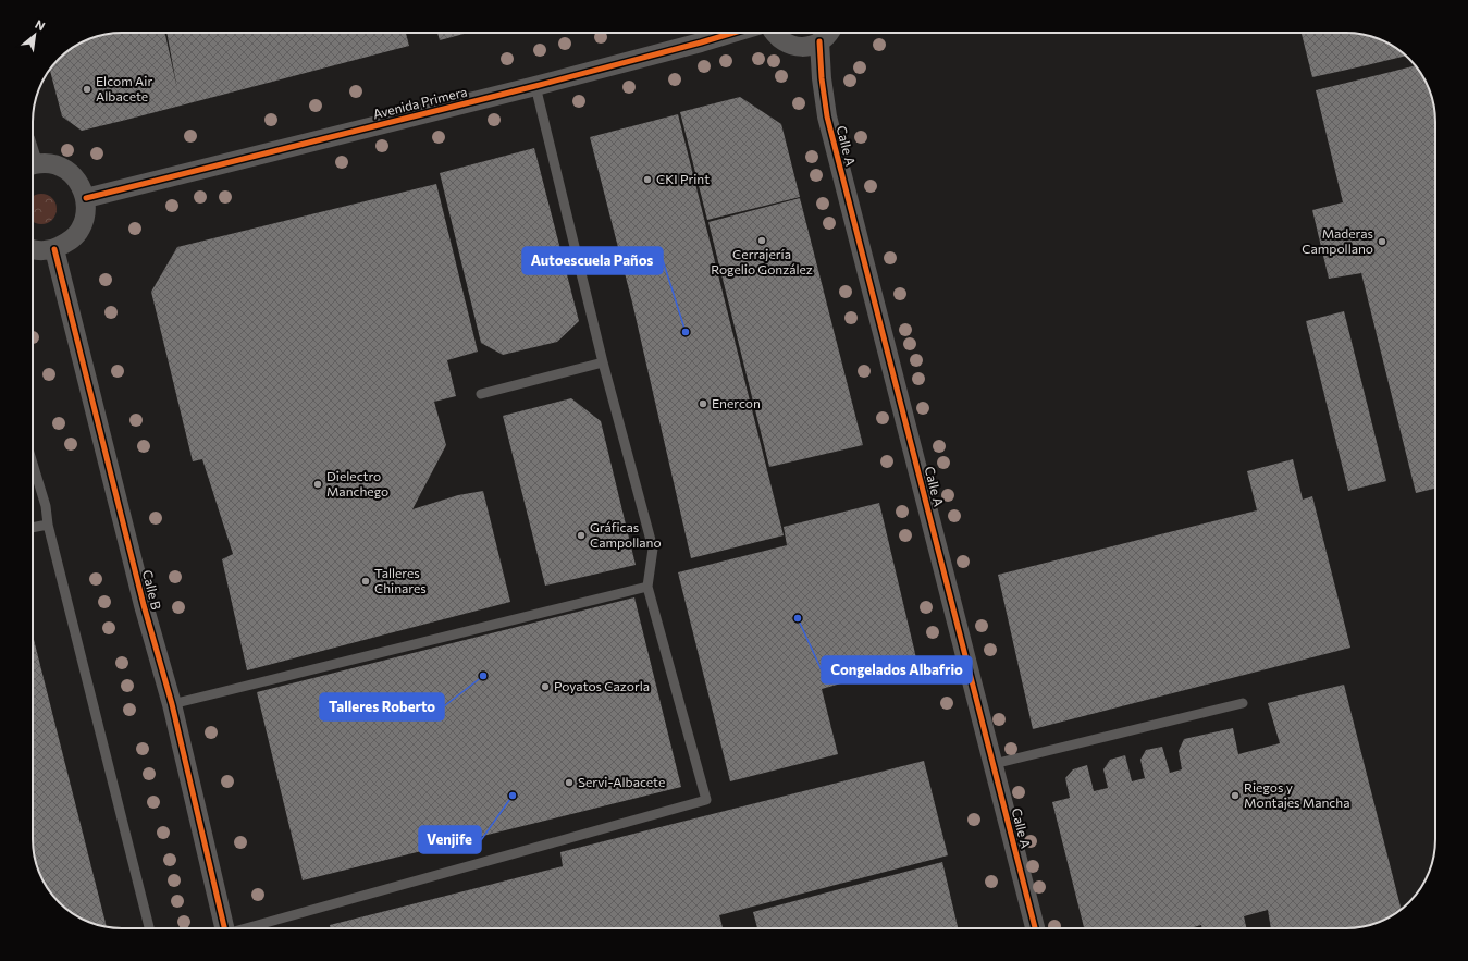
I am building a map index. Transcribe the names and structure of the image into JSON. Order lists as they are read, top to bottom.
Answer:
{
  "streets": {
    "street": ["Avenida Primera", "Calle A", "Calle B"]
  },
  "places": [
    "Elcom Air Albacete",
    "CKI Print",
    "Cerrajería Rogelio González",
    "Maderas Campollano",
    "Autoescuela Paños",
    "Enercon",
    "Dielectro Manchego",
    "Gráficas Campollano",
    "Talleres Chinares",
    "Congelados Albafrio",
    "Talleres Roberto",
    "Poyatos Cazorla",
    "Servi-Albacete",
    "Venjife",
    "Riegos y Montajes Mancha"
  ],
  "north": "top right"
}
